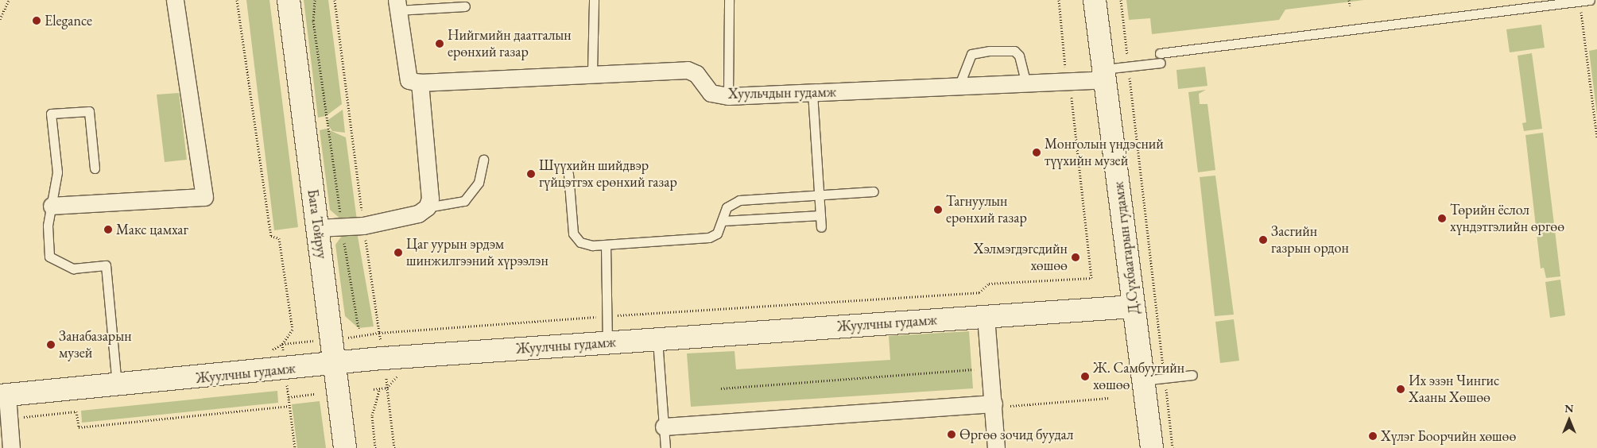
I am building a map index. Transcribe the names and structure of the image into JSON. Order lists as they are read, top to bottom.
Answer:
{
  "streets": {
    "main road": ["Бага Тойруу", "Д.Сүхбаатарын гудамж", "Жуулчны гудамж"],
    "street": ["Хуульчдын гудамж"]
  },
  "crossings": [
    ["Хуульчдын гудамж", "Д.Сүхбаатарын гудамж"],
    ["Бага Тойруу", "Жуулчны гудамж"],
    ["Д.Сүхбаатарын гудамж", "Жуулчны гудамж"]
  ],
  "places": [
    "Elegance",
    "Нийгмийн даатгалын ерөнхий газар",
    "Монголын үндэсний түүхийн музей",
    "Шүүхийн шийдвэр гүйцэтгэх ерөнхий газар",
    "Тагнуулын ерөнхий газар",
    "Төрийн ёслол хүндэтгэлийн өргөө",
    "Макс цамхаг",
    "Засгийн газрын ордон",
    "Цаг уурын эрдэм шинжилгээний хүрээлэн",
    "Хэлмэгдэгсдийн хөшөө",
    "Занабазарын музей",
    "Ж. Самбуугийн хөшөө",
    "Их эзэн Чингис Хааны Хөшөө",
    "Өргөө зочид буудал",
    "Хүлэг Боорчийн хөшөө"
  ],
  "north": "top"
}
